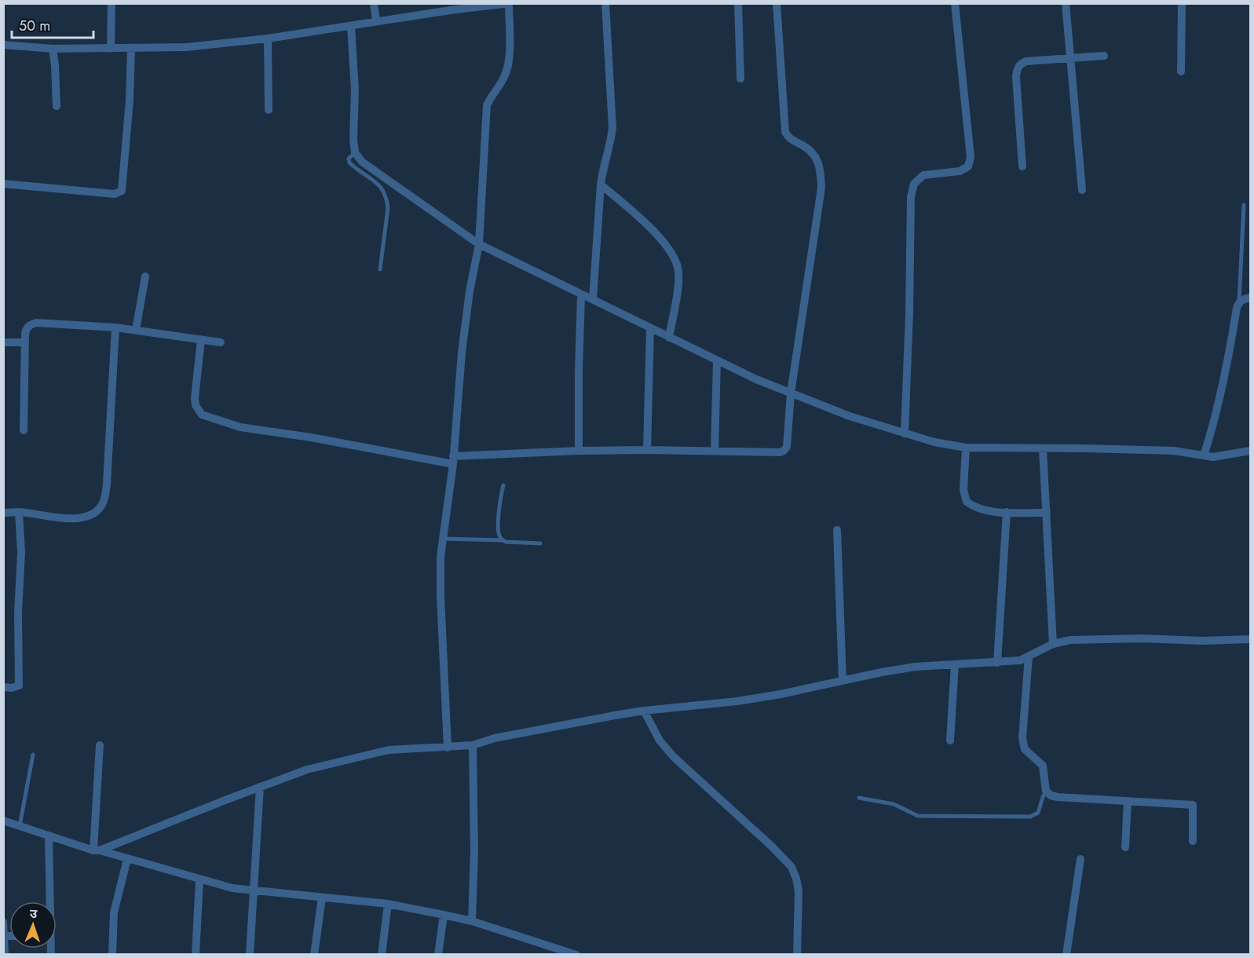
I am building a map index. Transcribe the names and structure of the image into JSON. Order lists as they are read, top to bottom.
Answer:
{
  "scale_bar": "50 m",
  "north": "top"
}
